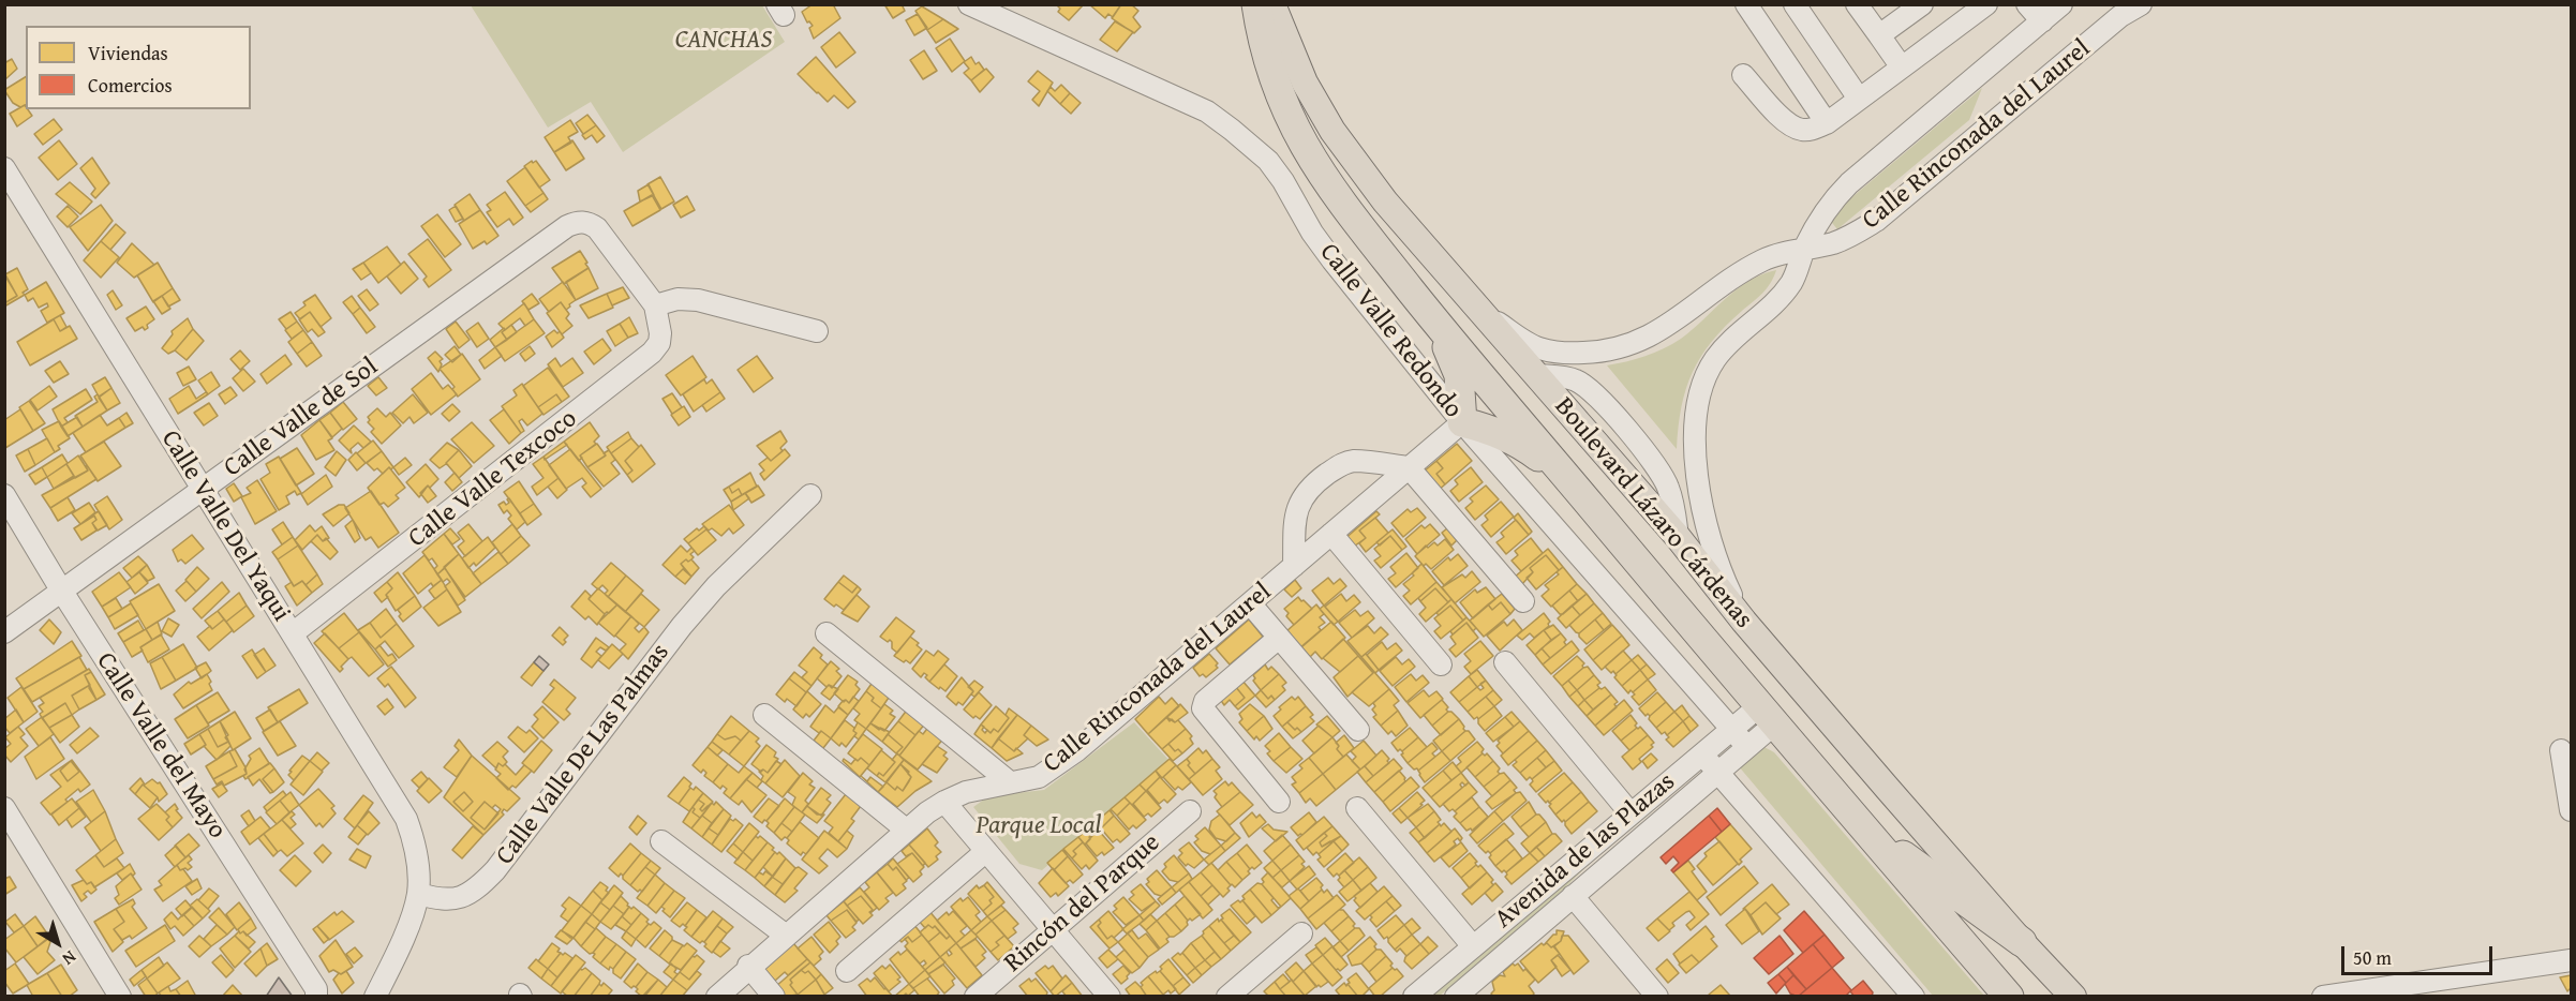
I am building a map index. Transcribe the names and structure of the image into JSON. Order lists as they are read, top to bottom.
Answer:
{
  "streets": {
    "highway": ["Boulevard Lázaro Cárdenas"],
    "street": [
      "Calle Rinconada del Laurel",
      "Calle Valle Redondo",
      "Calle Valle de Sol",
      "Calle Valle Texcoco",
      "Calle Valle Del Yaqui",
      "Calle Valle del Mayo",
      "Calle Valle De Las Palmas",
      "Avenida de las Plazas",
      "Rincón del Parque"
    ]
  },
  "crossings": [
    ["Calle Rinconada del Laurel", "Calle Valle Redondo"],
    ["Calle Rinconada del Laurel", "Boulevard Lázaro Cárdenas"],
    ["Calle Valle Redondo", "Avenida de las Plazas"],
    ["Calle Valle de Sol", "Calle Valle Texcoco"],
    ["Calle Valle de Sol", "Calle Valle Del Yaqui"],
    ["Calle Valle de Sol", "Calle Valle del Mayo"],
    ["Calle Valle Texcoco", "Calle Valle Del Yaqui"],
    ["Boulevard Lázaro Cárdenas", "Avenida de las Plazas"],
    ["Calle Valle Del Yaqui", "Calle Valle De Las Palmas"]
  ],
  "parks": ["CANCHAS", "Parque Local"],
  "legend": ["Viviendas", "Comercios"],
  "scale_bar": "50 m",
  "north": "bottom right"
}
